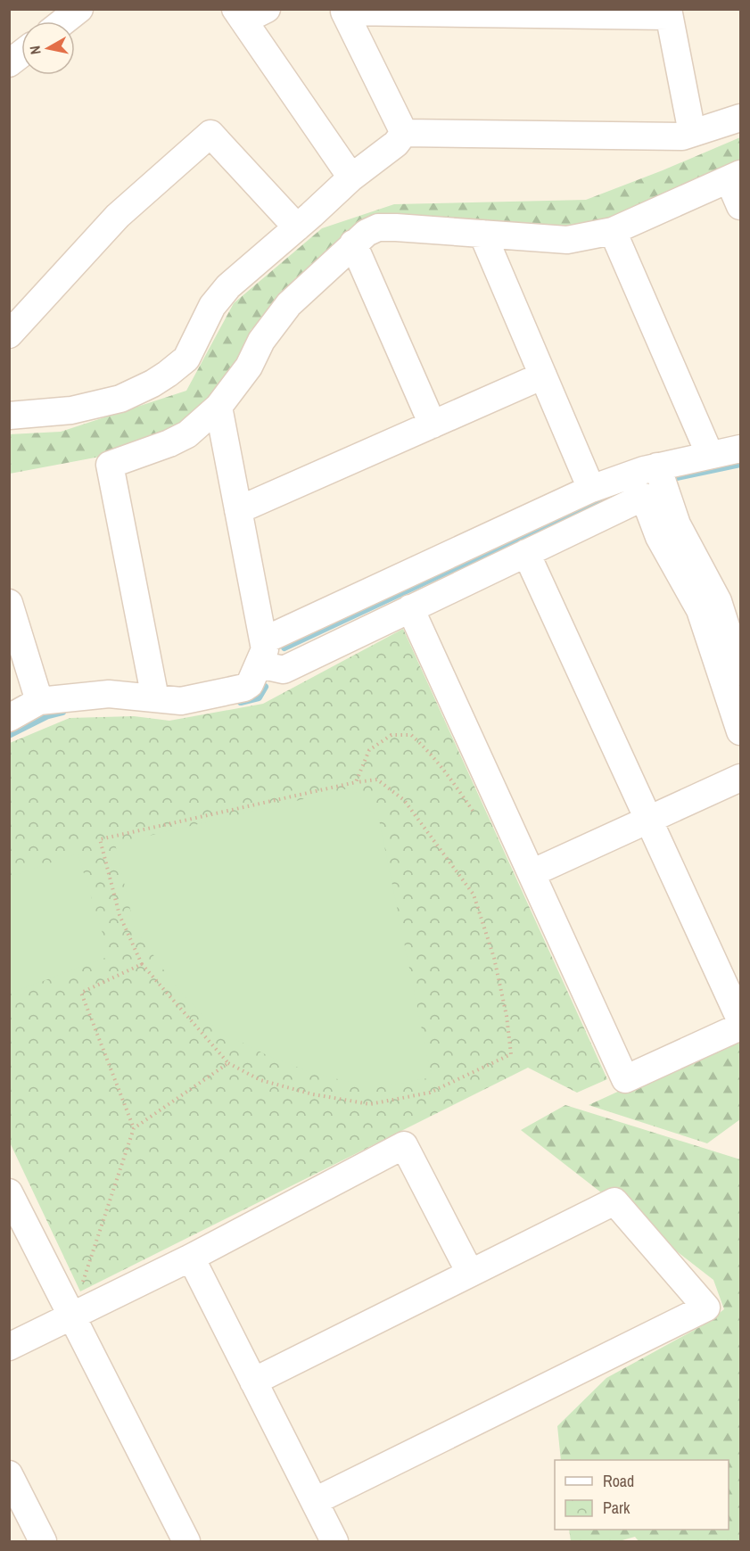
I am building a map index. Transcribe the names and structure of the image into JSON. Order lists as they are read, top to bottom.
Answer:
{
  "legend": ["Road", "Park"],
  "north": "left"
}
